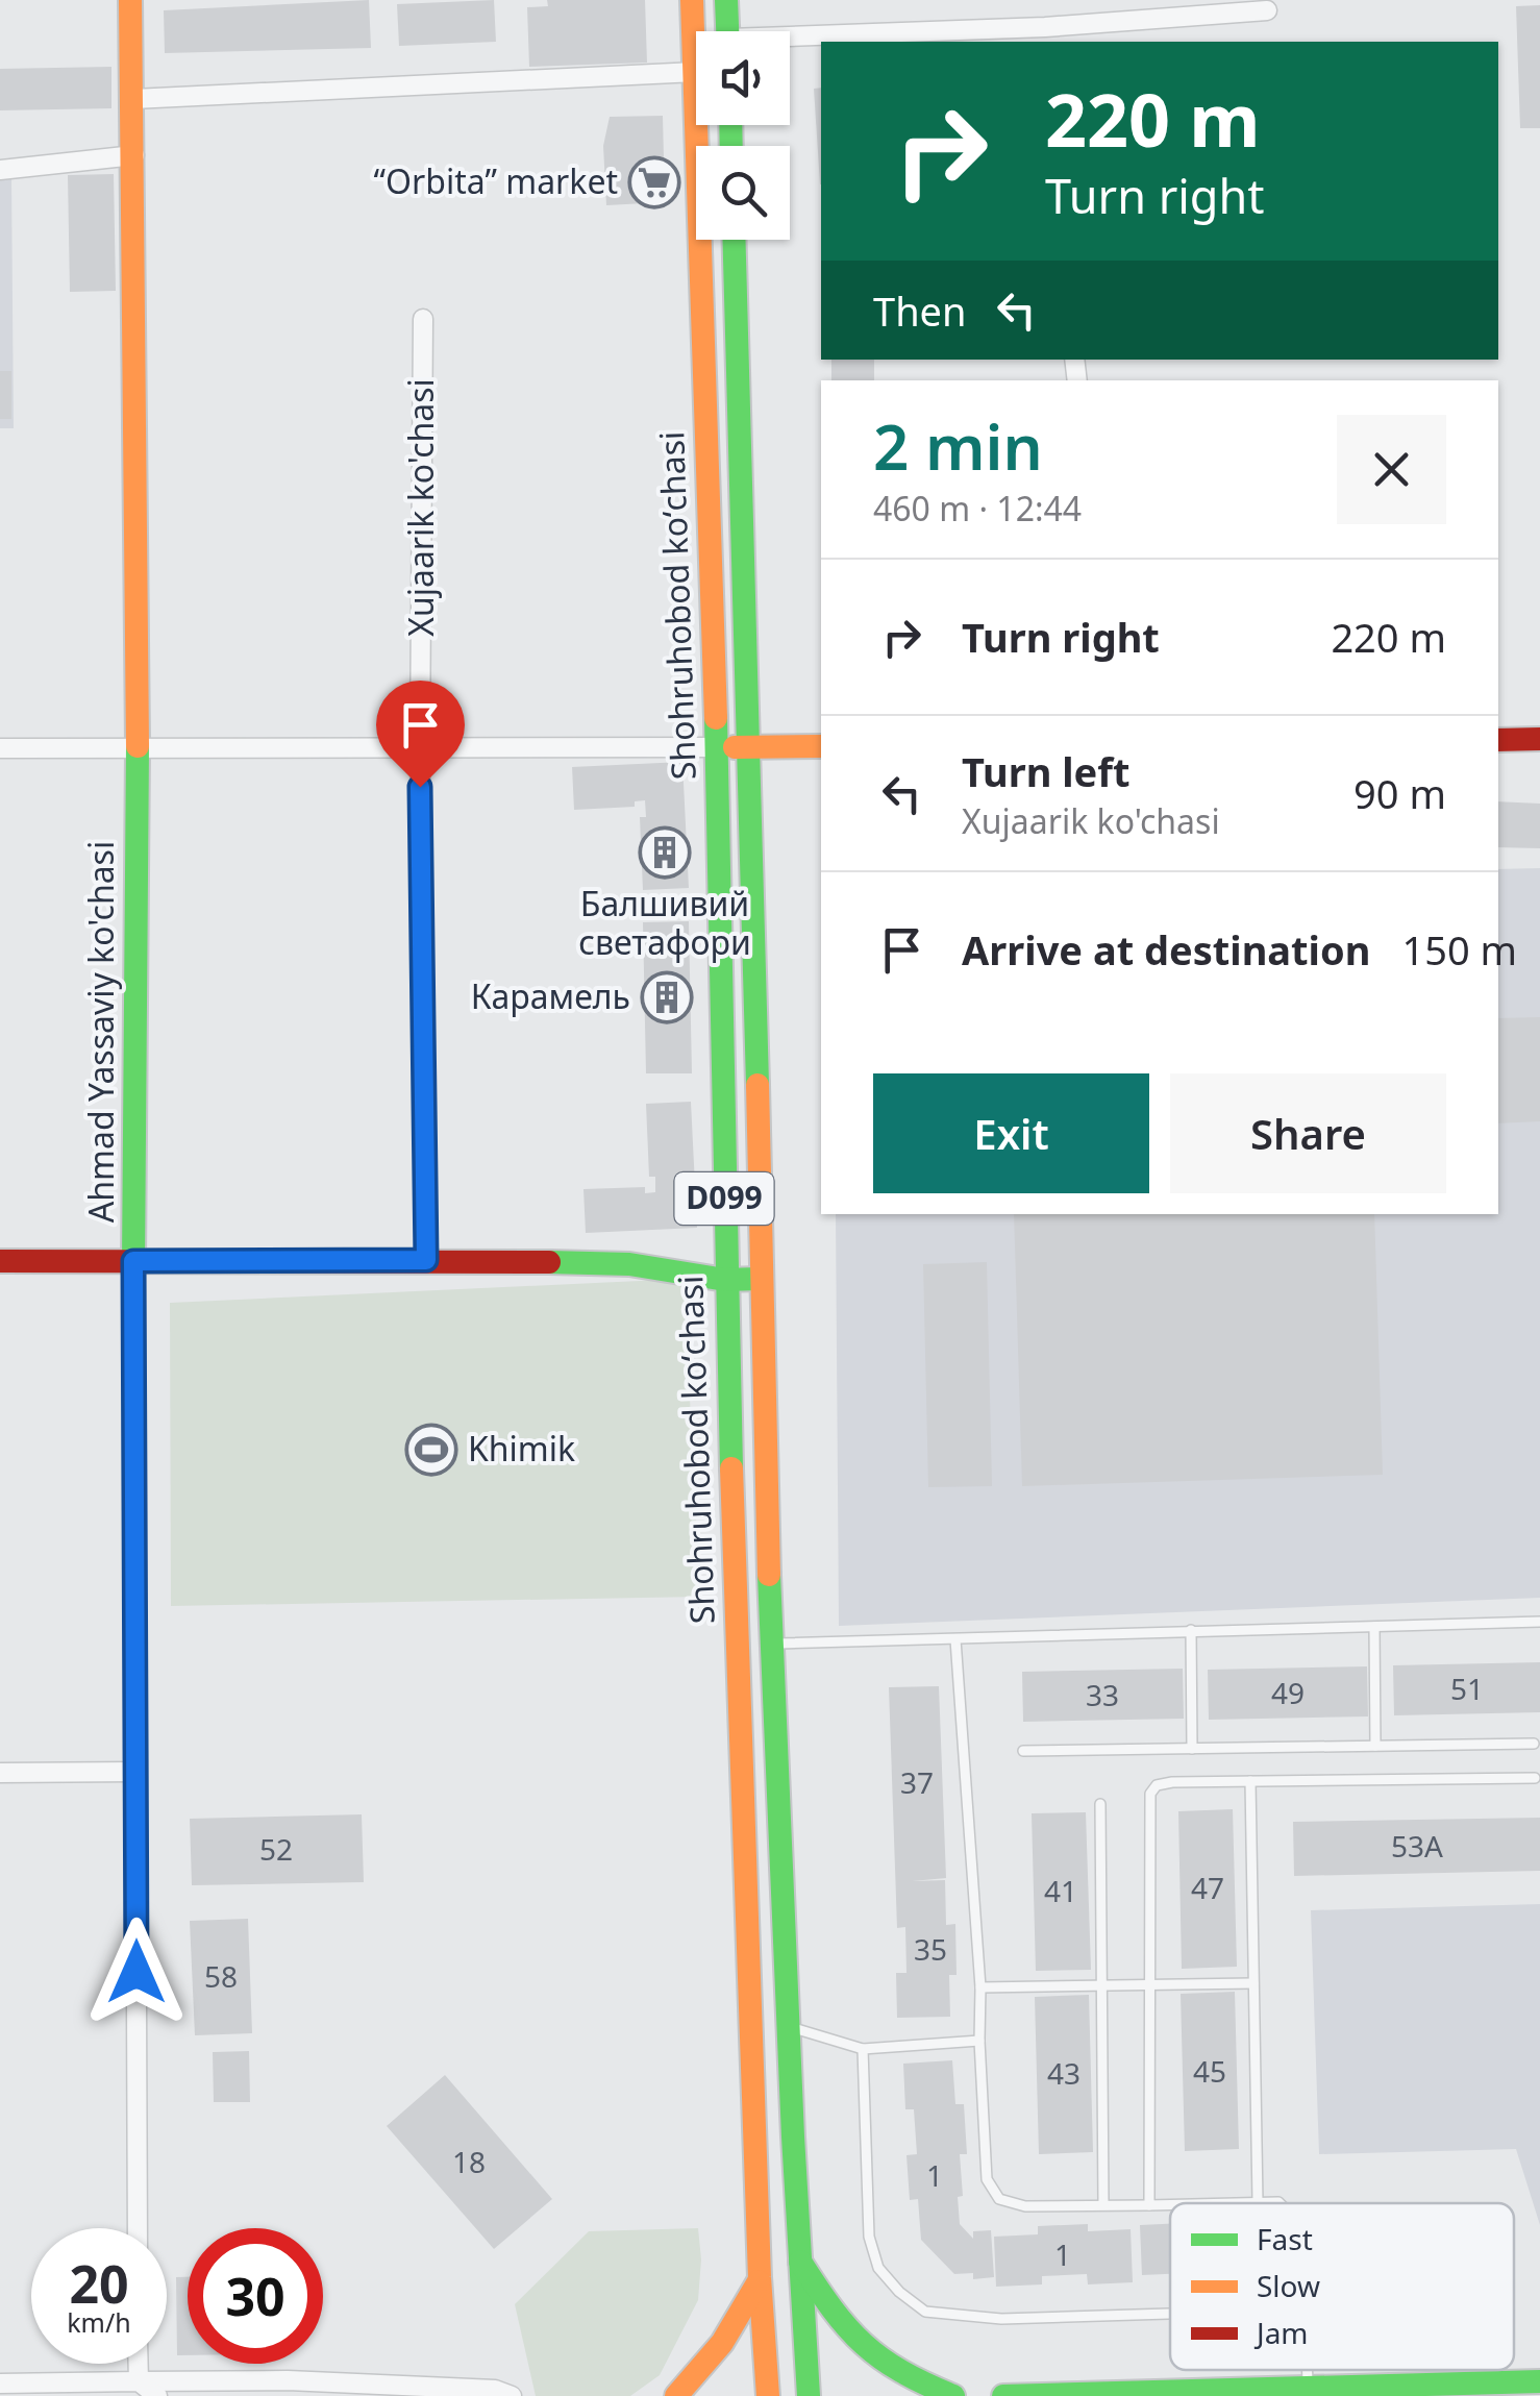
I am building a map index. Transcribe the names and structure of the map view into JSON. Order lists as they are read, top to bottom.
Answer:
{
  "streets": {
    "main road": ["Shohruhobod koʻchasi", "Ahmad Yassaviy ko'chasi", "D099"],
    "street": ["Xujaarik ko'chasi"]
  },
  "places": {
    "supermarket": ["“Orbita” market"],
    "building": ["Балшивий светафори", "Карамель"],
    "sports": ["Khimik"]
  },
  "house_numbers": [
    "51",
    "49",
    "33",
    "37",
    "53А",
    "52",
    "47",
    "41",
    "35",
    "58",
    "45",
    "43",
    "18",
    "1",
    "1"
  ],
  "legend": ["Fast", "Slow", "Jam"],
  "page": {
    "turn": ["220 m", "Turn right"],
    "then": "Then",
    "heading": ["2 min", "460 m · 12:44"],
    "list": [
      {
        "name": "Turn right",
        "value": "220 m"
      },
      {
        "name": "Turn left",
        "note": "Xujaarik ko'chasi",
        "value": "90 m"
      },
      {
        "name": "Arrive at destination",
        "value": "150 m"
      }
    ],
    "buttons": ["Exit", "Share"],
    "speed": "20 km/h",
    "limit": "30"
  }
}
